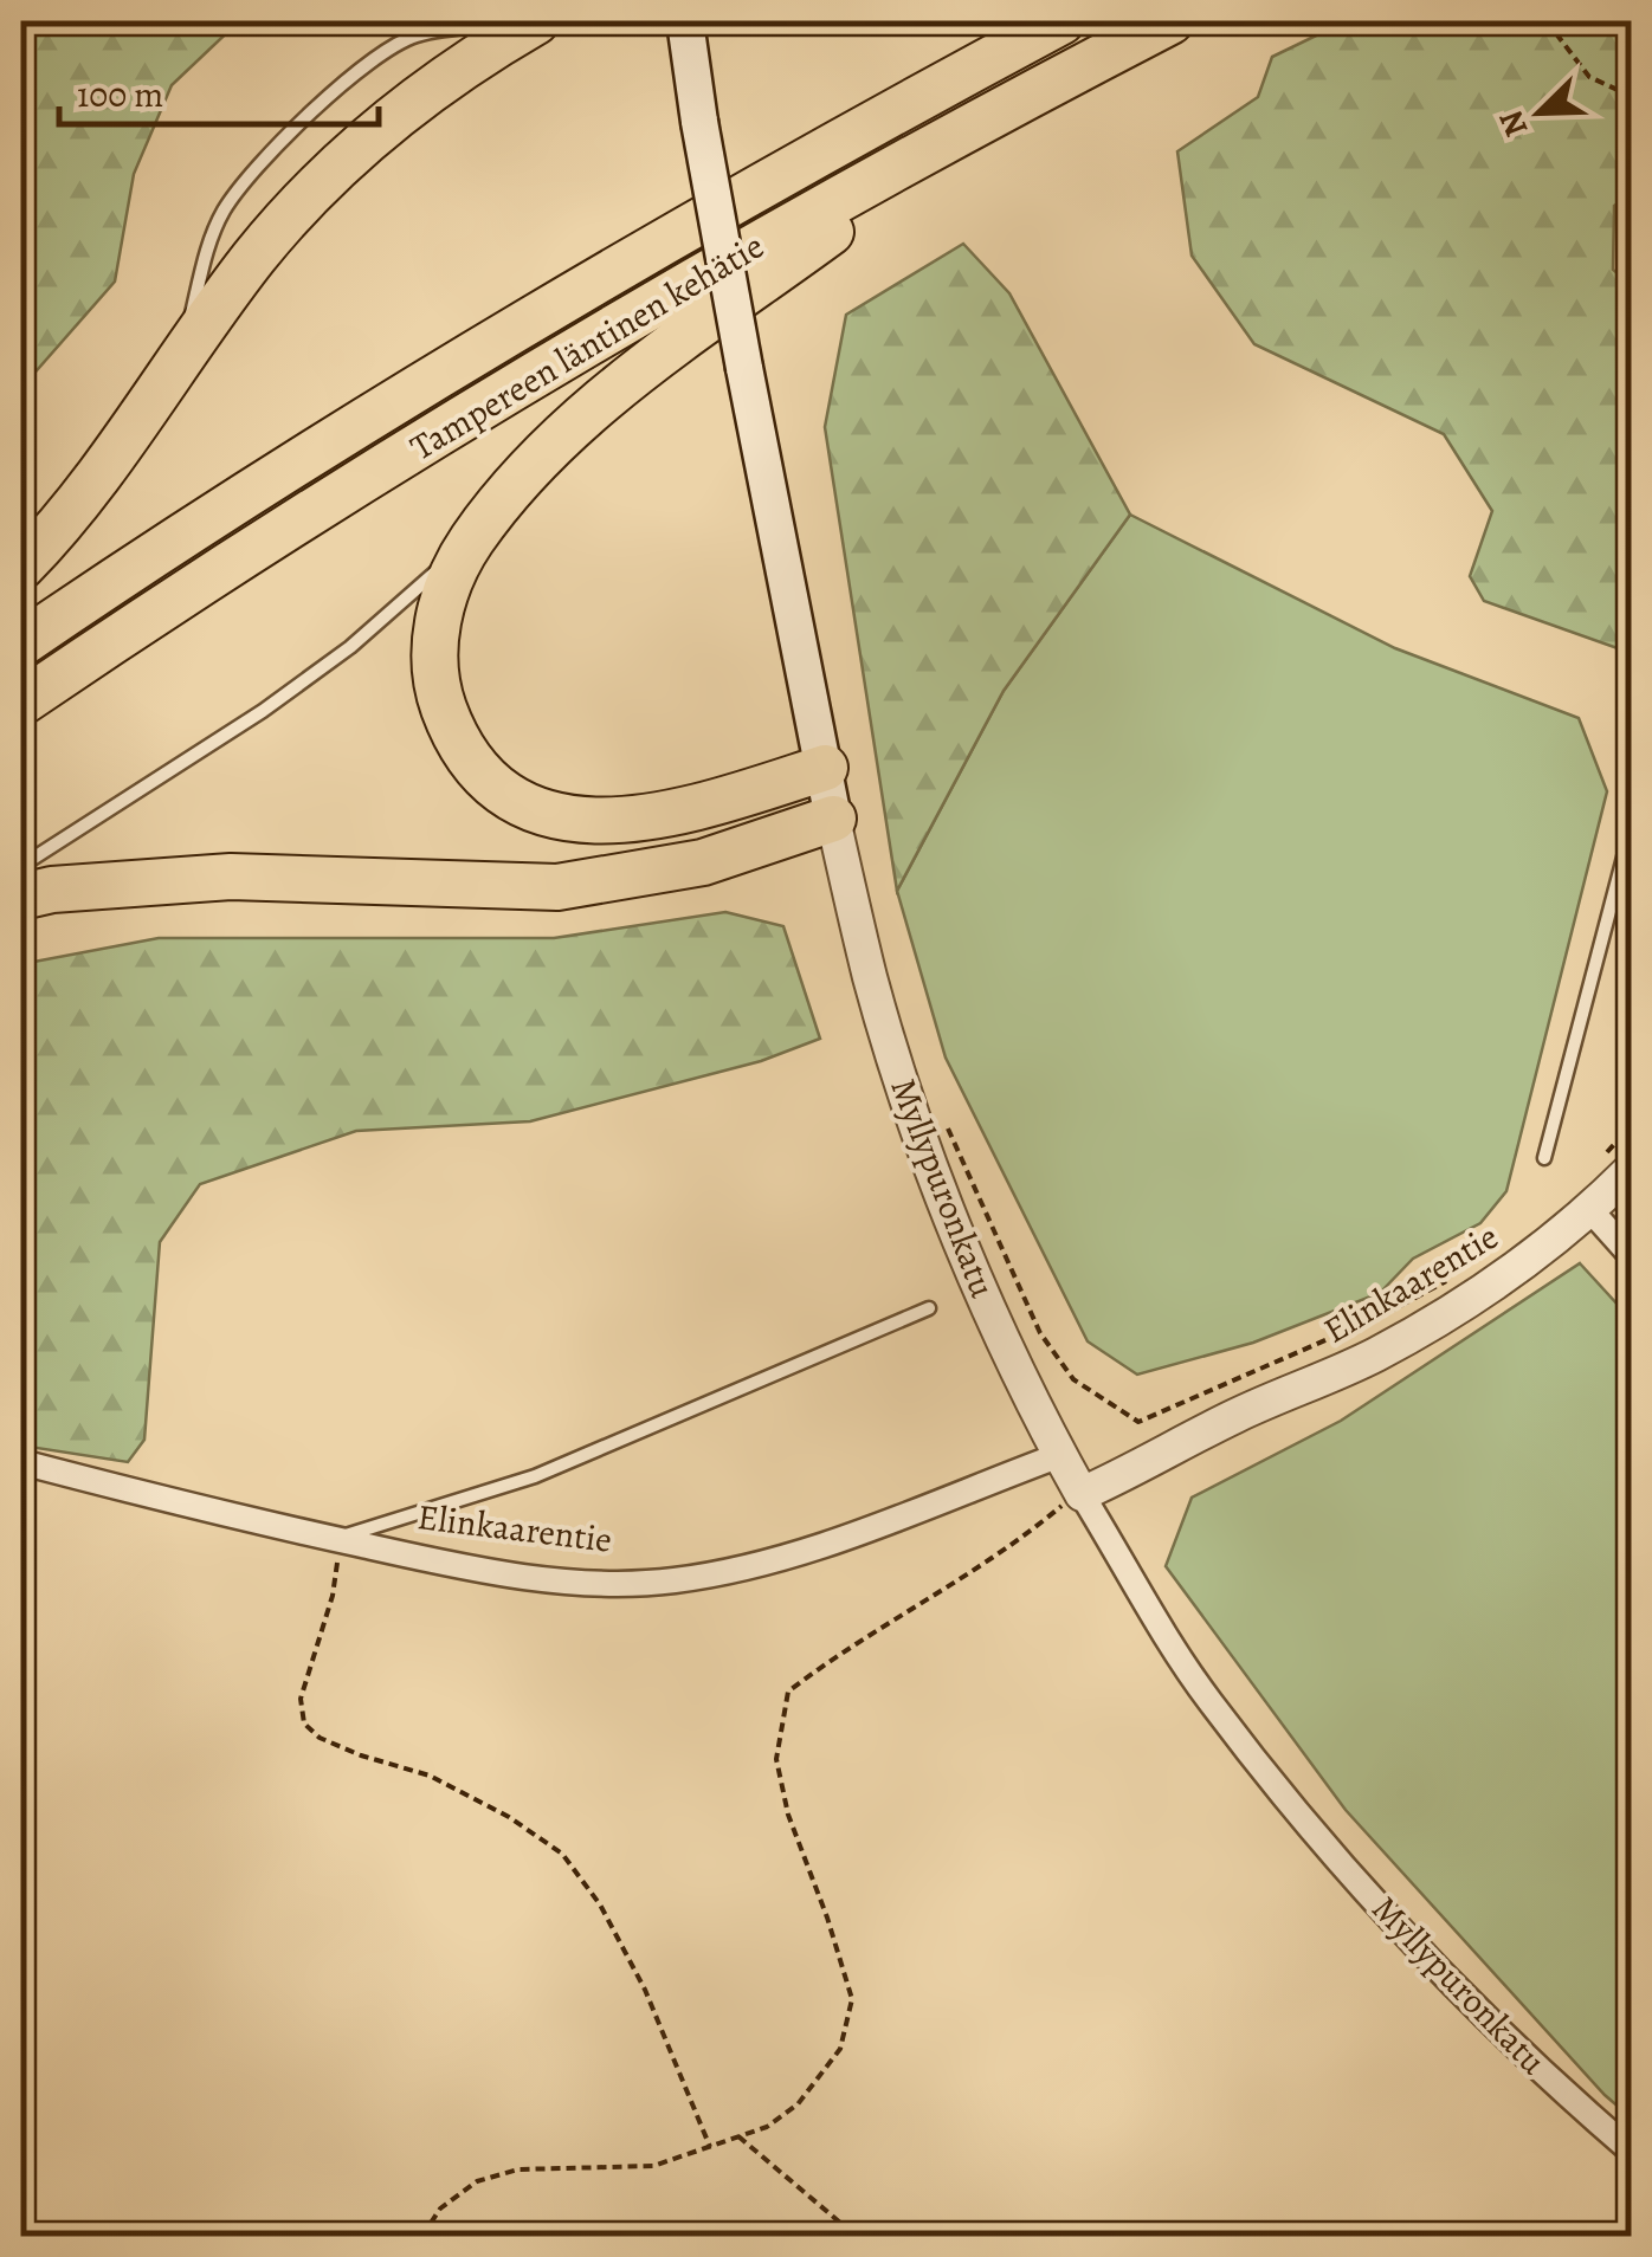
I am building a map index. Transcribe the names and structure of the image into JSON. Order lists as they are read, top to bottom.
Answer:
{
  "streets": {
    "highway": ["Tampereen läntinen kehätie"],
    "main road": ["Myllypuronkatu"],
    "street": ["Elinkaarentie"]
  },
  "crossings": [
    ["Myllypuronkatu", "Elinkaarentie"]
  ],
  "scale_bar": "100 m",
  "north": "bottom left"
}
